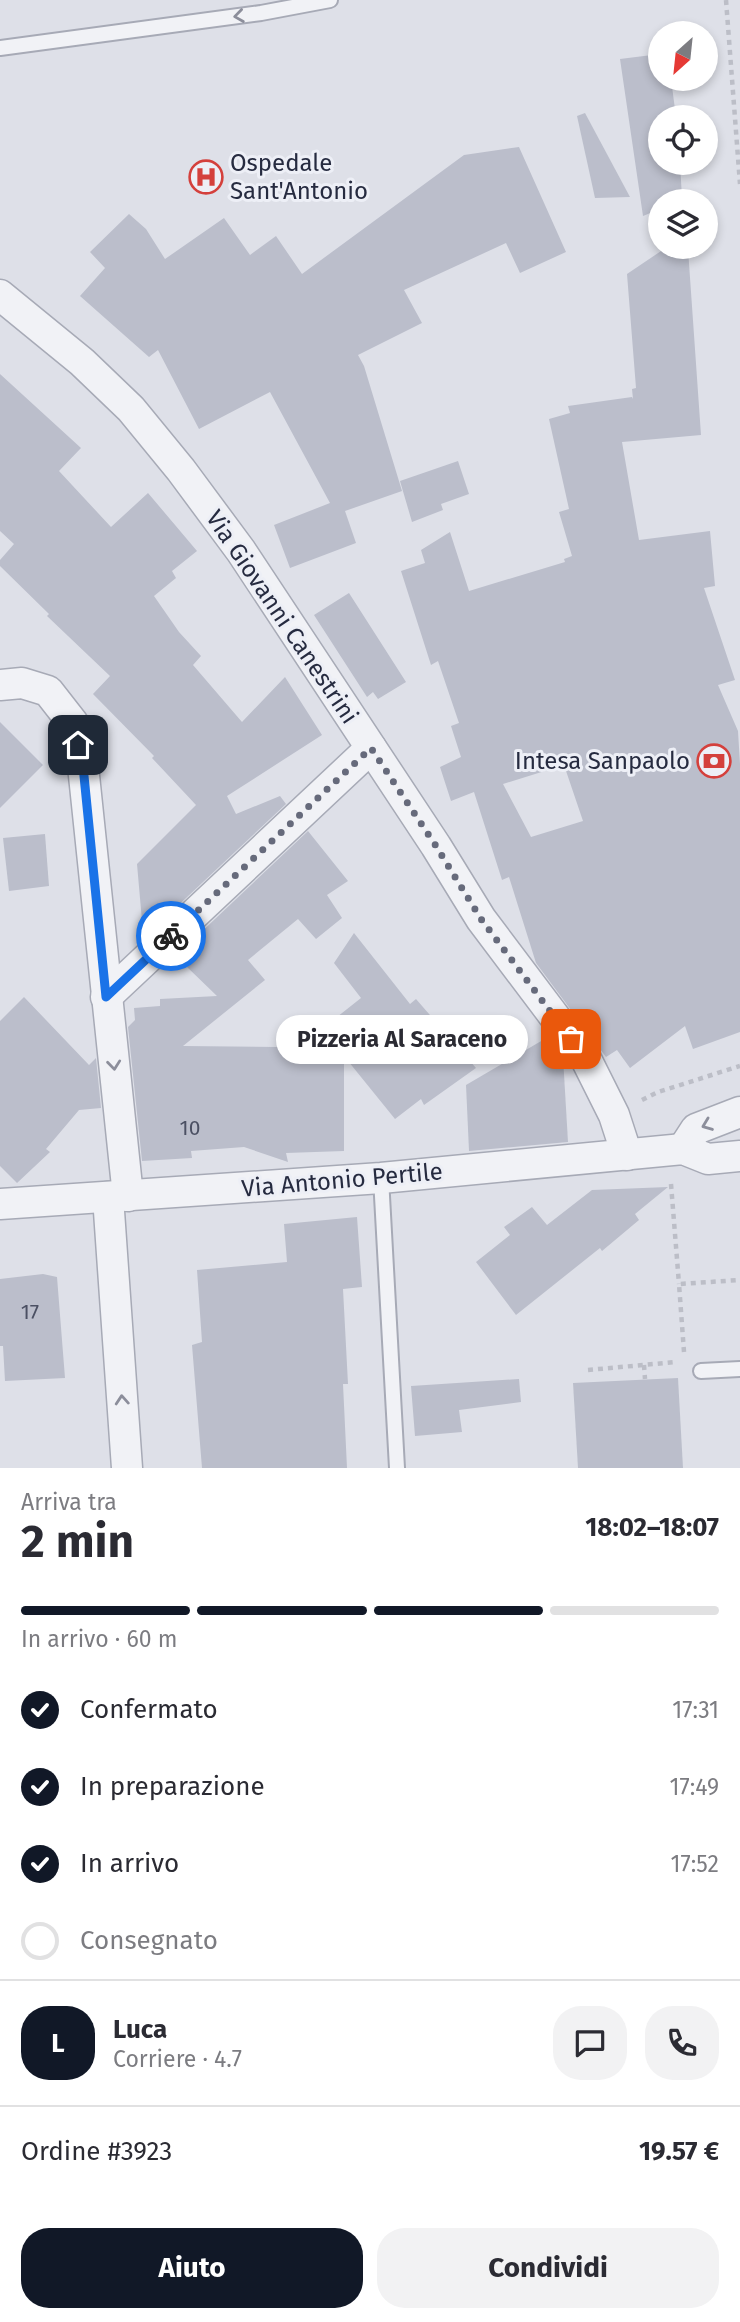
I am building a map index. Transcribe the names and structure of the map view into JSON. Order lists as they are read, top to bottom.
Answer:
{
  "streets": {
    "street": ["Via Giovanni Canestrini", "Via Antonio Pertile"]
  },
  "crossings": [
    ["Via Giovanni Canestrini", "Via Antonio Pertile"]
  ],
  "places": {
    "hospital": ["Ospedale Sant'Antonio"],
    "bank": ["Intesa Sanpaolo"],
    "other": ["Pizzeria Al Saraceno"]
  },
  "house_numbers": ["10", "17"],
  "north": "bottom left",
  "page": {
    "bubble": "Pizzeria Al Saraceno",
    "heading": ["2 min", "Arriva tra", "18:02–18:07"],
    "panel": [
      "Luca",
      "Corriere · 4.7",
      "Ordine #3923",
      "19.57 €"
    ],
    "bar": "In arrivo · 60 m",
    "list": [
      ["Confermato", "17:31"],
      ["In preparazione", "17:49"],
      ["In arrivo", "17:52"],
      "Consegnato"
    ],
    "round": "L",
    "buttons": ["Aiuto", "Condividi"]
  }
}
